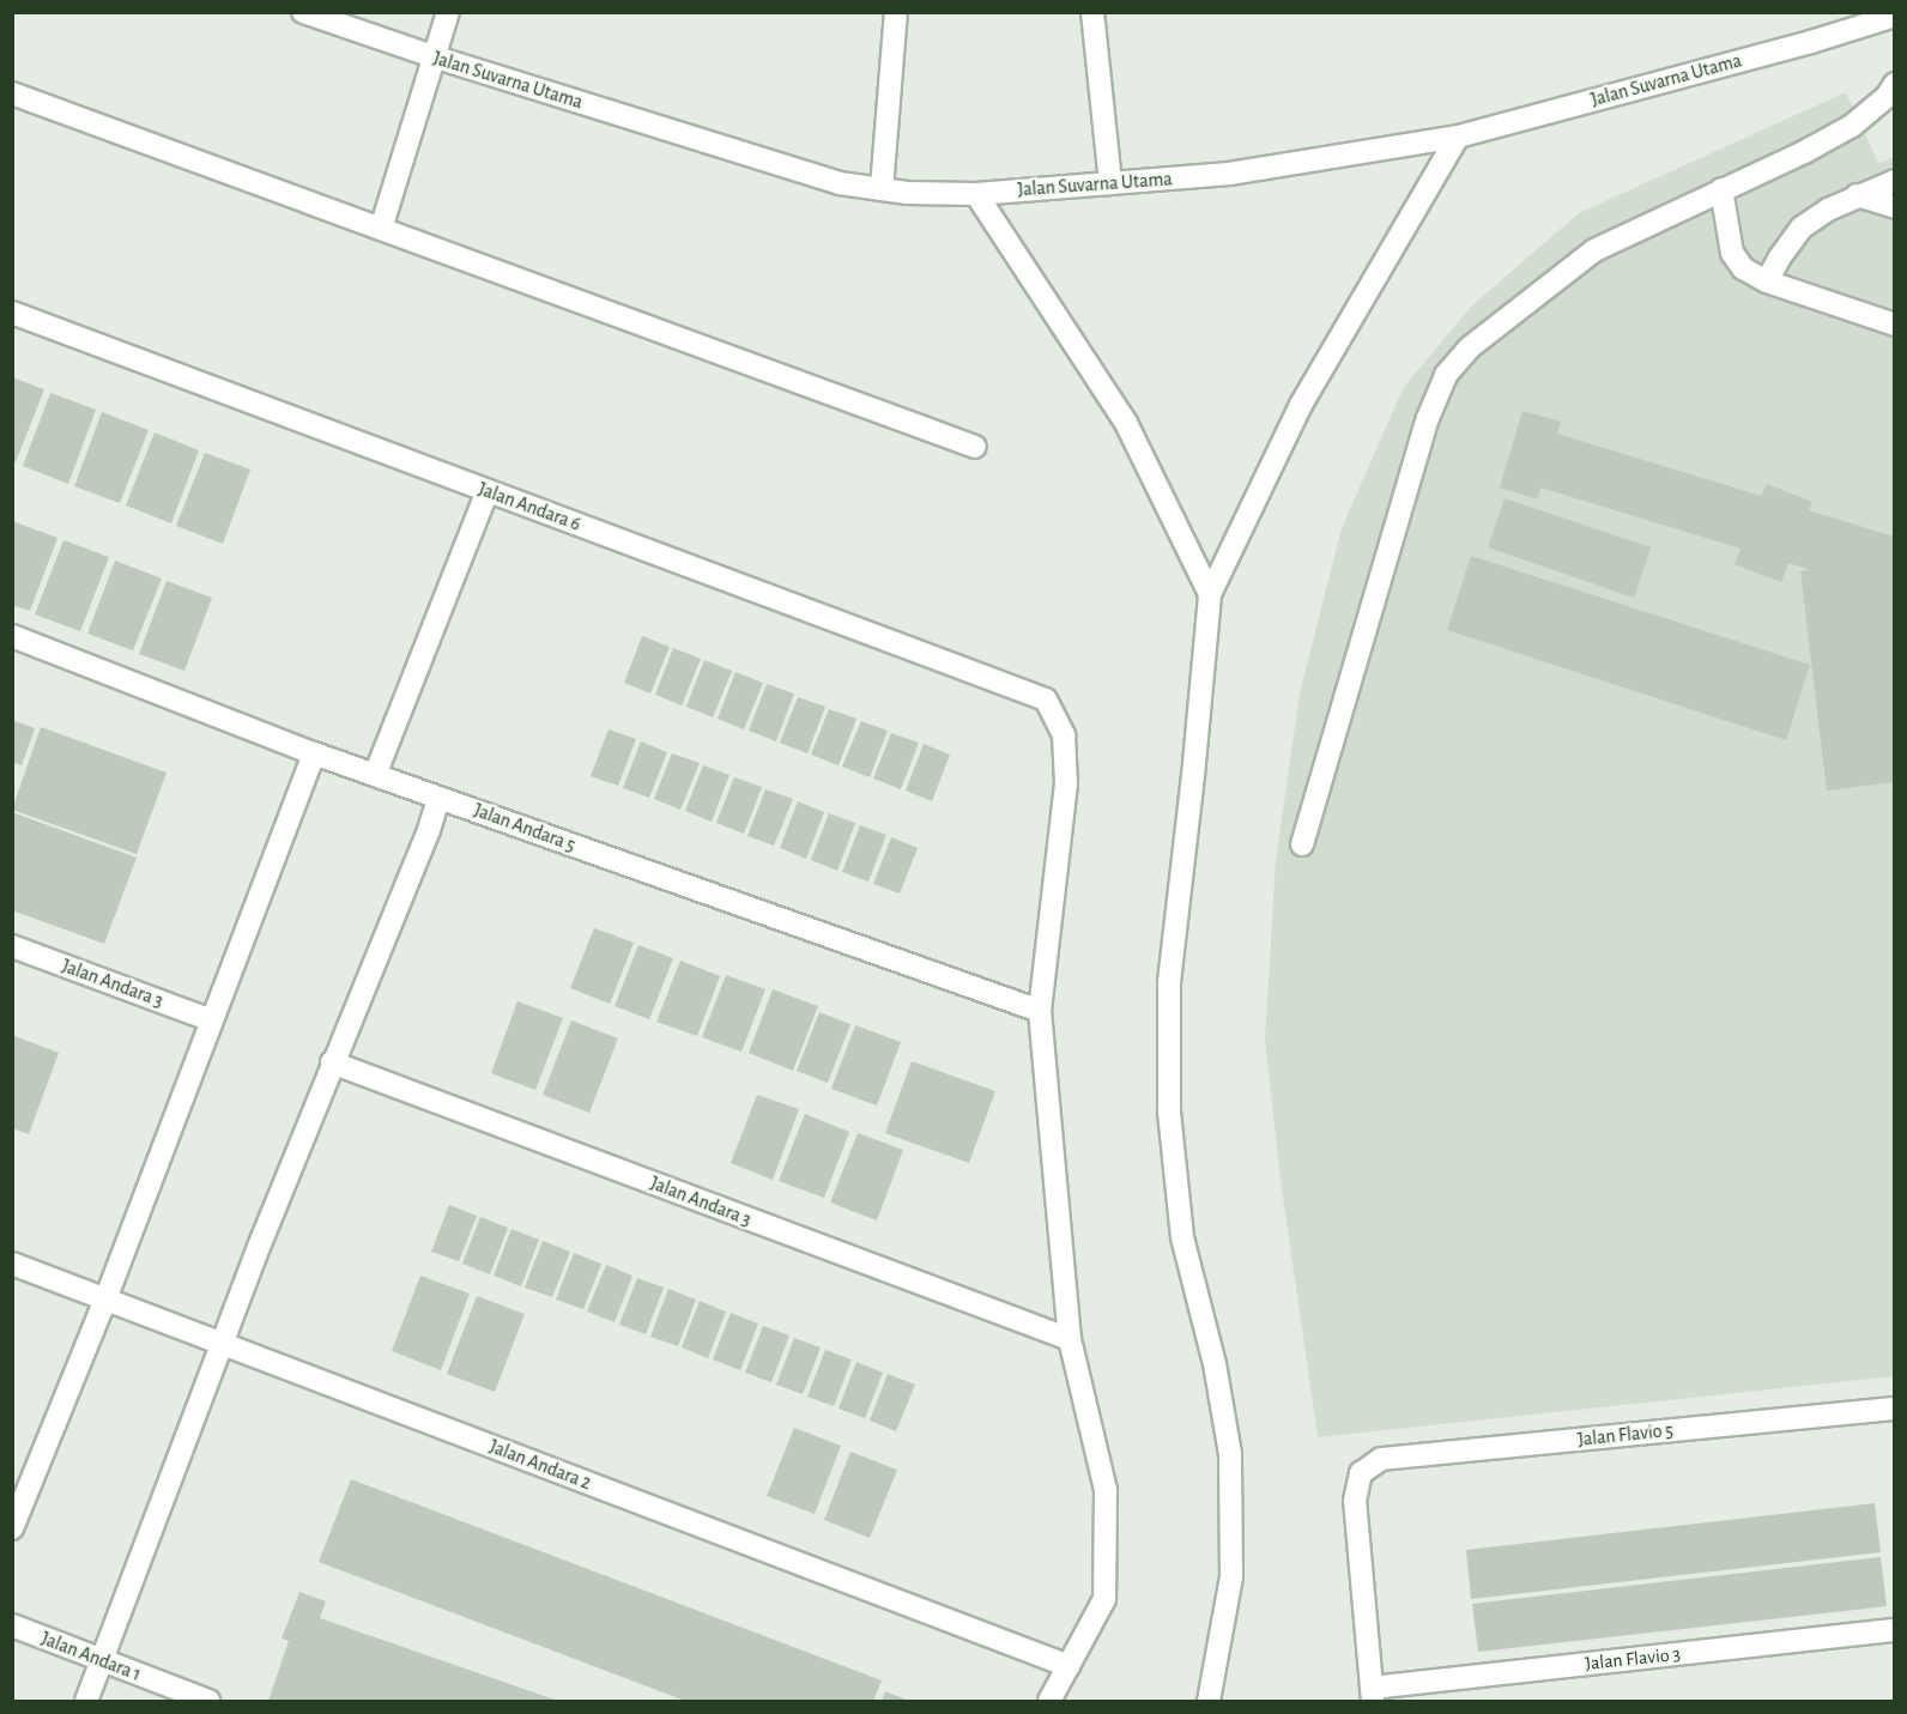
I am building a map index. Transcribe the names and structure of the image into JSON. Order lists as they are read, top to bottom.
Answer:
{
  "streets": {
    "street": [
      "Jalan Suvarna Utama",
      "Jalan Andara 6",
      "Jalan Andara 5",
      "Jalan Andara 3",
      "Jalan Flavio 5",
      "Jalan Andara 2",
      "Jalan Andara 1",
      "Jalan Flavio 3"
    ]
  },
  "crossings": [
    ["Jalan Andara 6", "Jalan Andara 5"],
    ["Jalan Flavio 5", "Jalan Flavio 3"]
  ]
}
